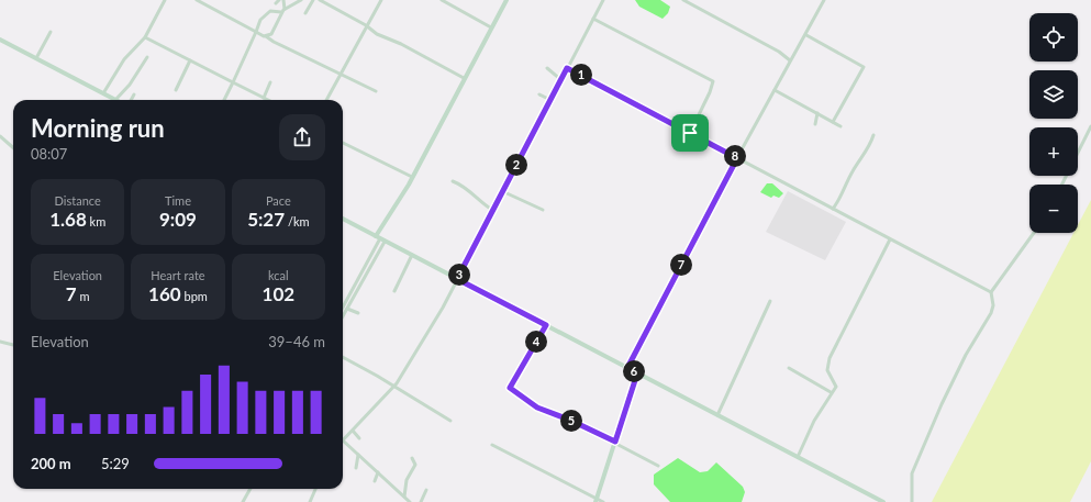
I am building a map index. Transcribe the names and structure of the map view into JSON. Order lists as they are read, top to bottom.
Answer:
{
  "page": {
    "map_buttons": ["+", "−"],
    "pins": [
      "1",
      "8",
      "2",
      "7",
      "3",
      "4",
      "6",
      "5"
    ],
    "heading": ["Morning run", "08:07"],
    "stats": [
      ["Distance", "1.68 km"],
      ["Time", "9:09"],
      ["Pace", "5:27 /km"],
      ["Elevation", "7 m"],
      ["Heart rate", "160 bpm"],
      ["kcal", "102"]
    ],
    "chart": ["Elevation", "39–46 m"],
    "list": [
      {
        "name": "200 m",
        "note": "5:29"
      }
    ]
  }
}
